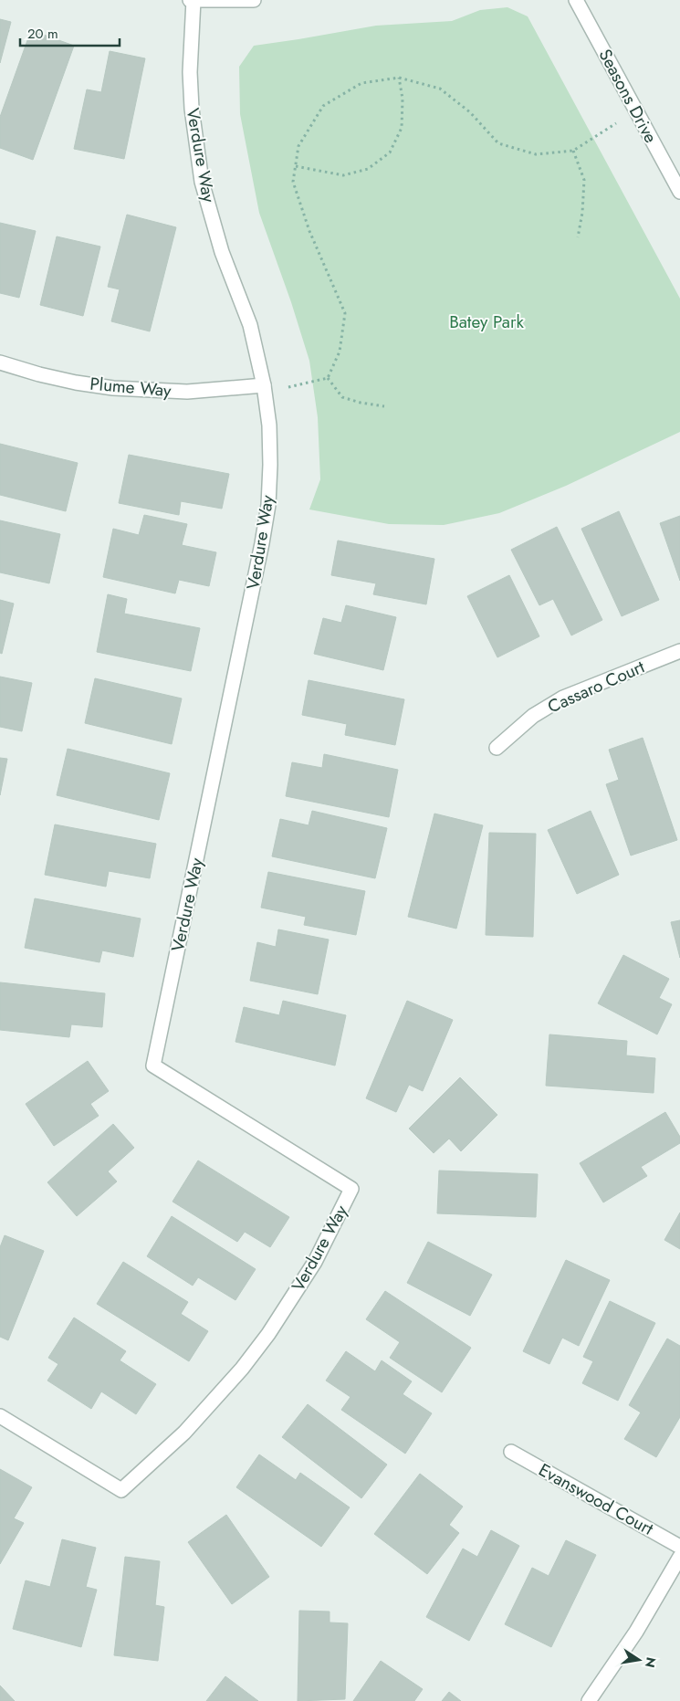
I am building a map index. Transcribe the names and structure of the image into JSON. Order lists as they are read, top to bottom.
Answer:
{
  "streets": {
    "street": [
      "Seasons Drive",
      "Verdure Way",
      "Plume Way",
      "Cassaro Court",
      "Evanswood Court"
    ]
  },
  "crossings": [
    ["Verdure Way", "Plume Way"]
  ],
  "parks": ["Batey Park"],
  "scale_bar": "20 m",
  "north": "right"
}
